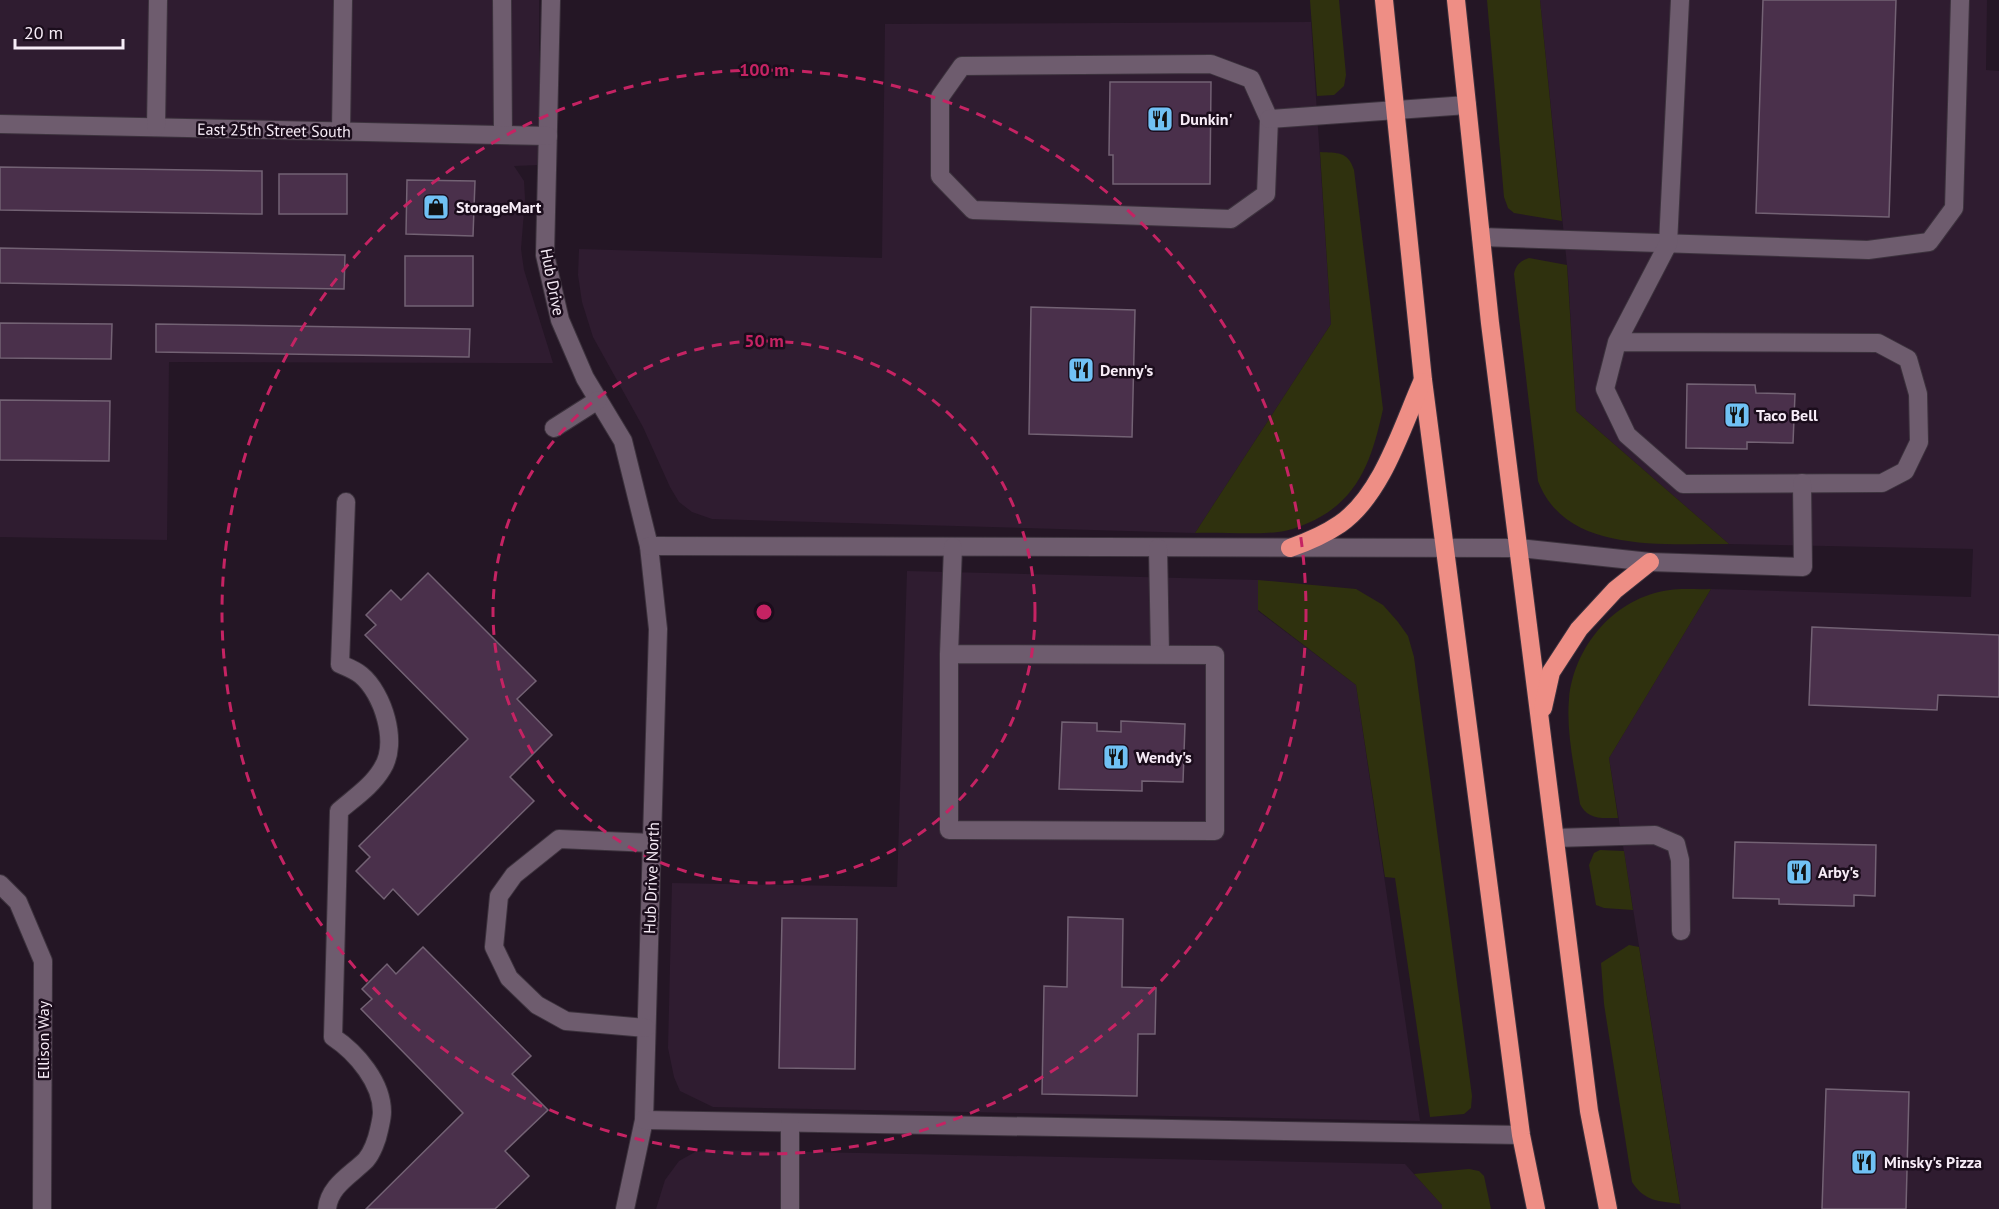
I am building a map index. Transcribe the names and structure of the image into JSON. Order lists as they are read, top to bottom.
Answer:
{
  "streets": {
    "street": [
      "East 25th Street South",
      "Hub Drive",
      "Hub Drive North",
      "Ellison Way"
    ]
  },
  "crossings": [
    ["East 25th Street South", "Hub Drive"],
    ["Hub Drive", "Hub Drive North"]
  ],
  "places": {
    "restaurant": [
      "Dunkin'",
      "Denny's",
      "Taco Bell",
      "Wendy's",
      "Arby's",
      "Minsky's Pizza"
    ],
    "shop": ["StorageMart"]
  },
  "scale_bar": "20 m",
  "rings": ["100 m", "50 m"]
}
